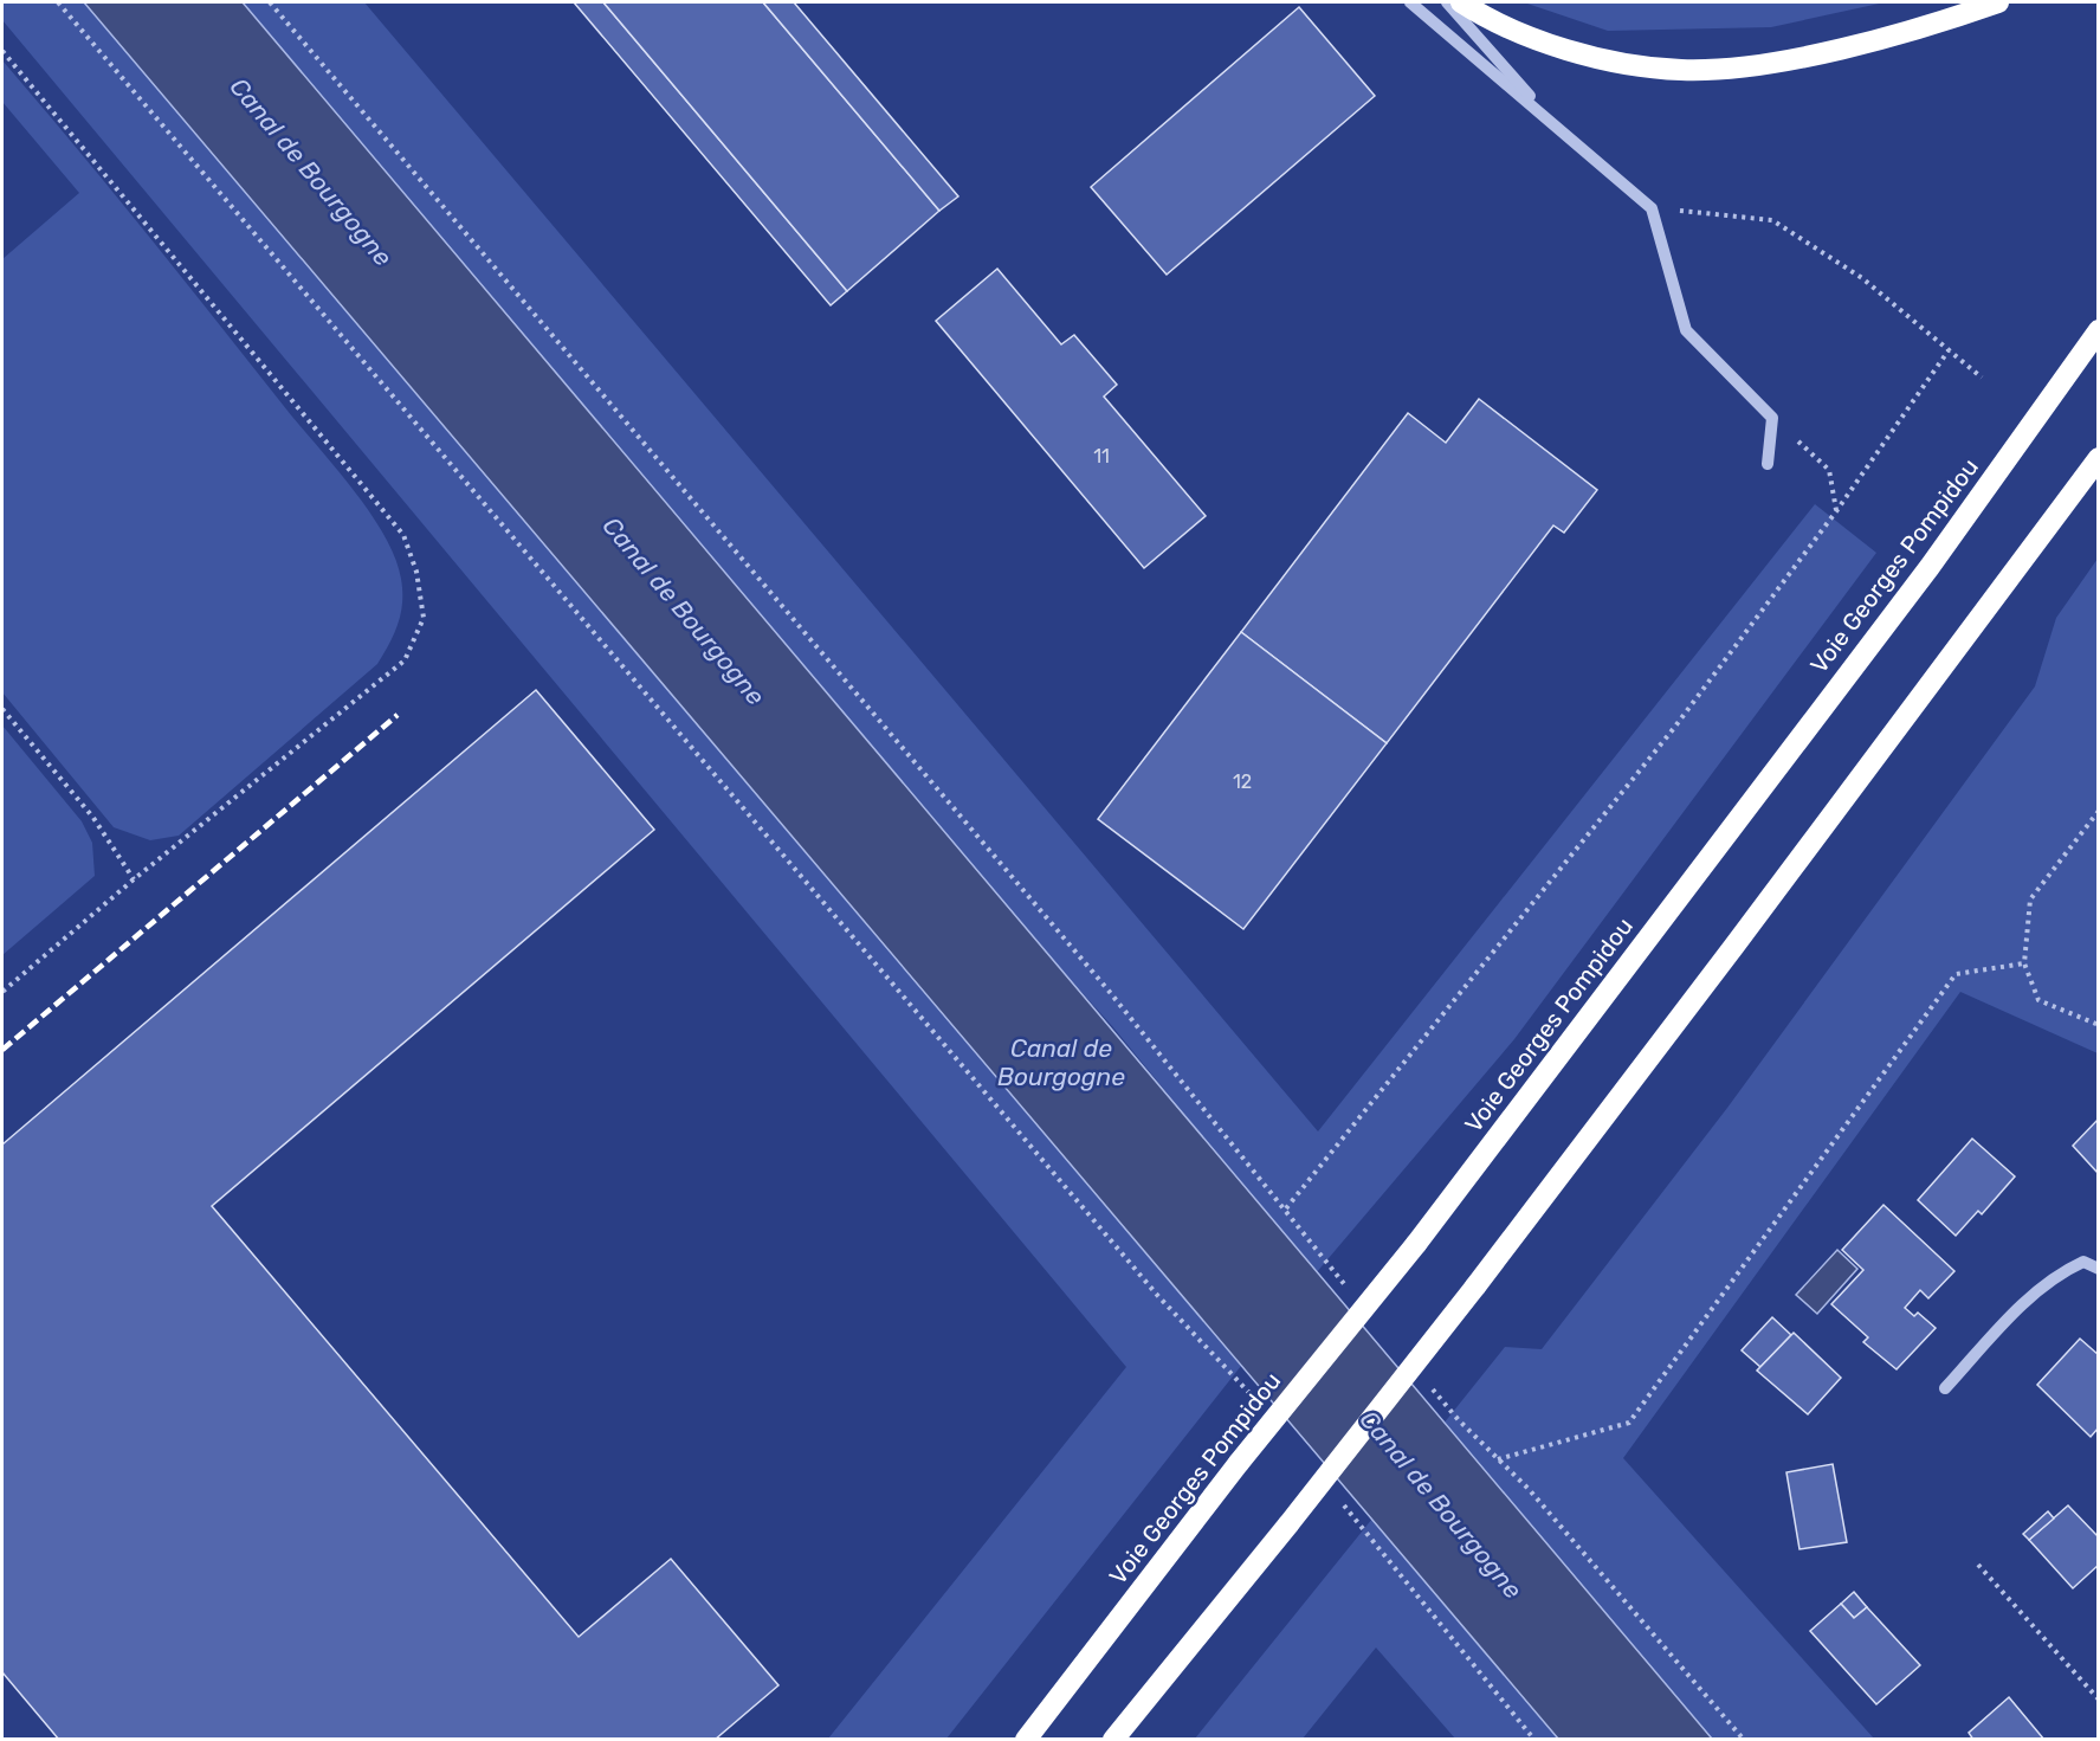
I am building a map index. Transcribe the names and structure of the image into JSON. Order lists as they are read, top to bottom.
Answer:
{
  "streets": {
    "highway": ["Voie Georges Pompidou"]
  },
  "water": ["Canal de Bourgogne"],
  "house_numbers": ["11", "12"]
}
